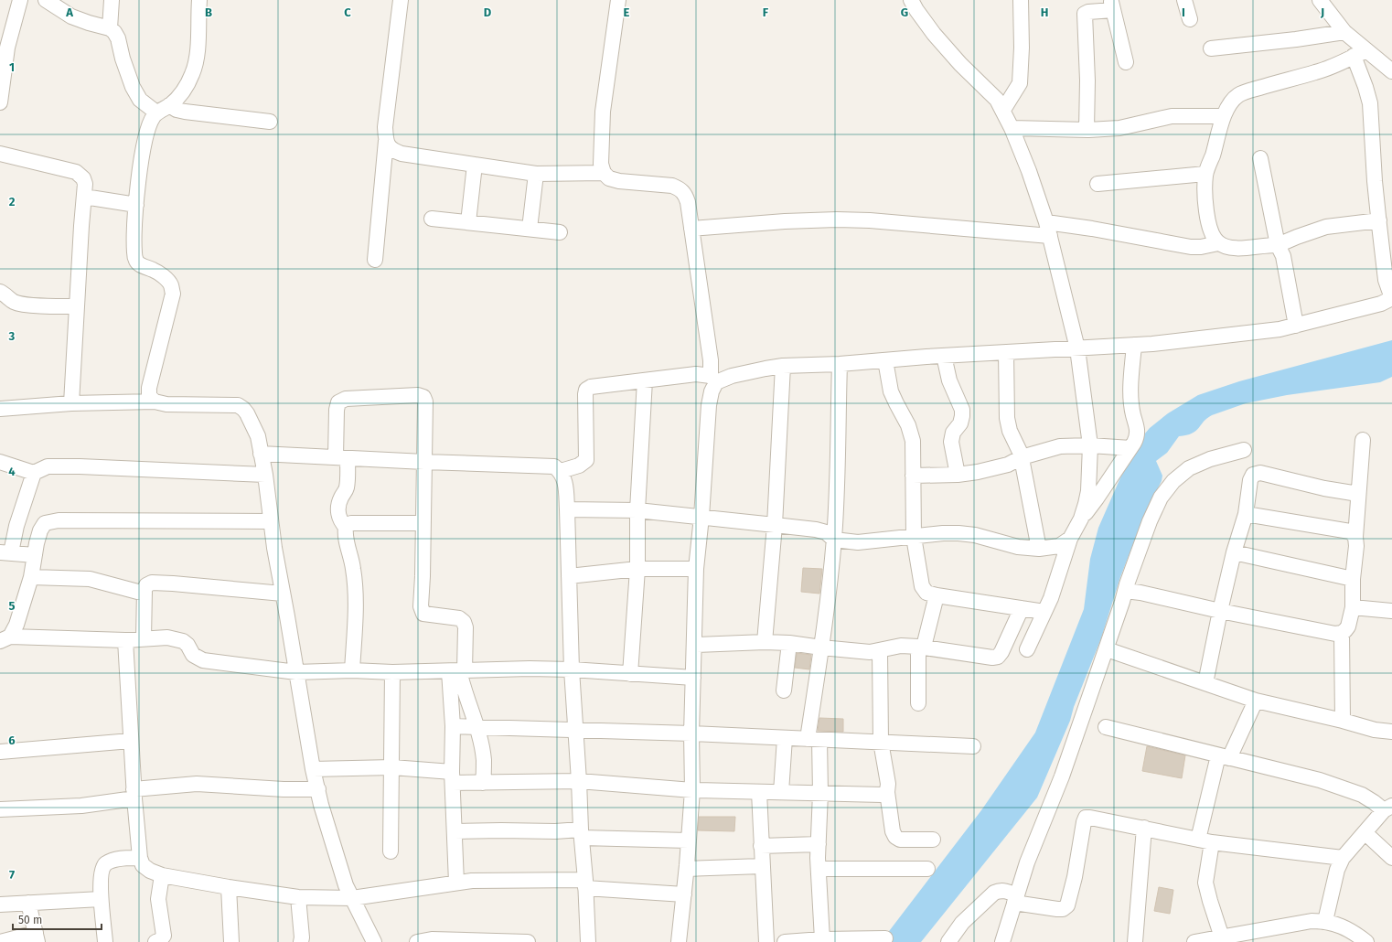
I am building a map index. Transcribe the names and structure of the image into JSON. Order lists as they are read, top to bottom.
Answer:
{
  "scale_bar": "50 m",
  "grid": {
    "columns": [
      "A",
      "B",
      "C",
      "D",
      "E",
      "F",
      "G",
      "H",
      "I",
      "J"
    ],
    "rows": [
      "1",
      "2",
      "3",
      "4",
      "5",
      "6",
      "7"
    ]
  }
}
